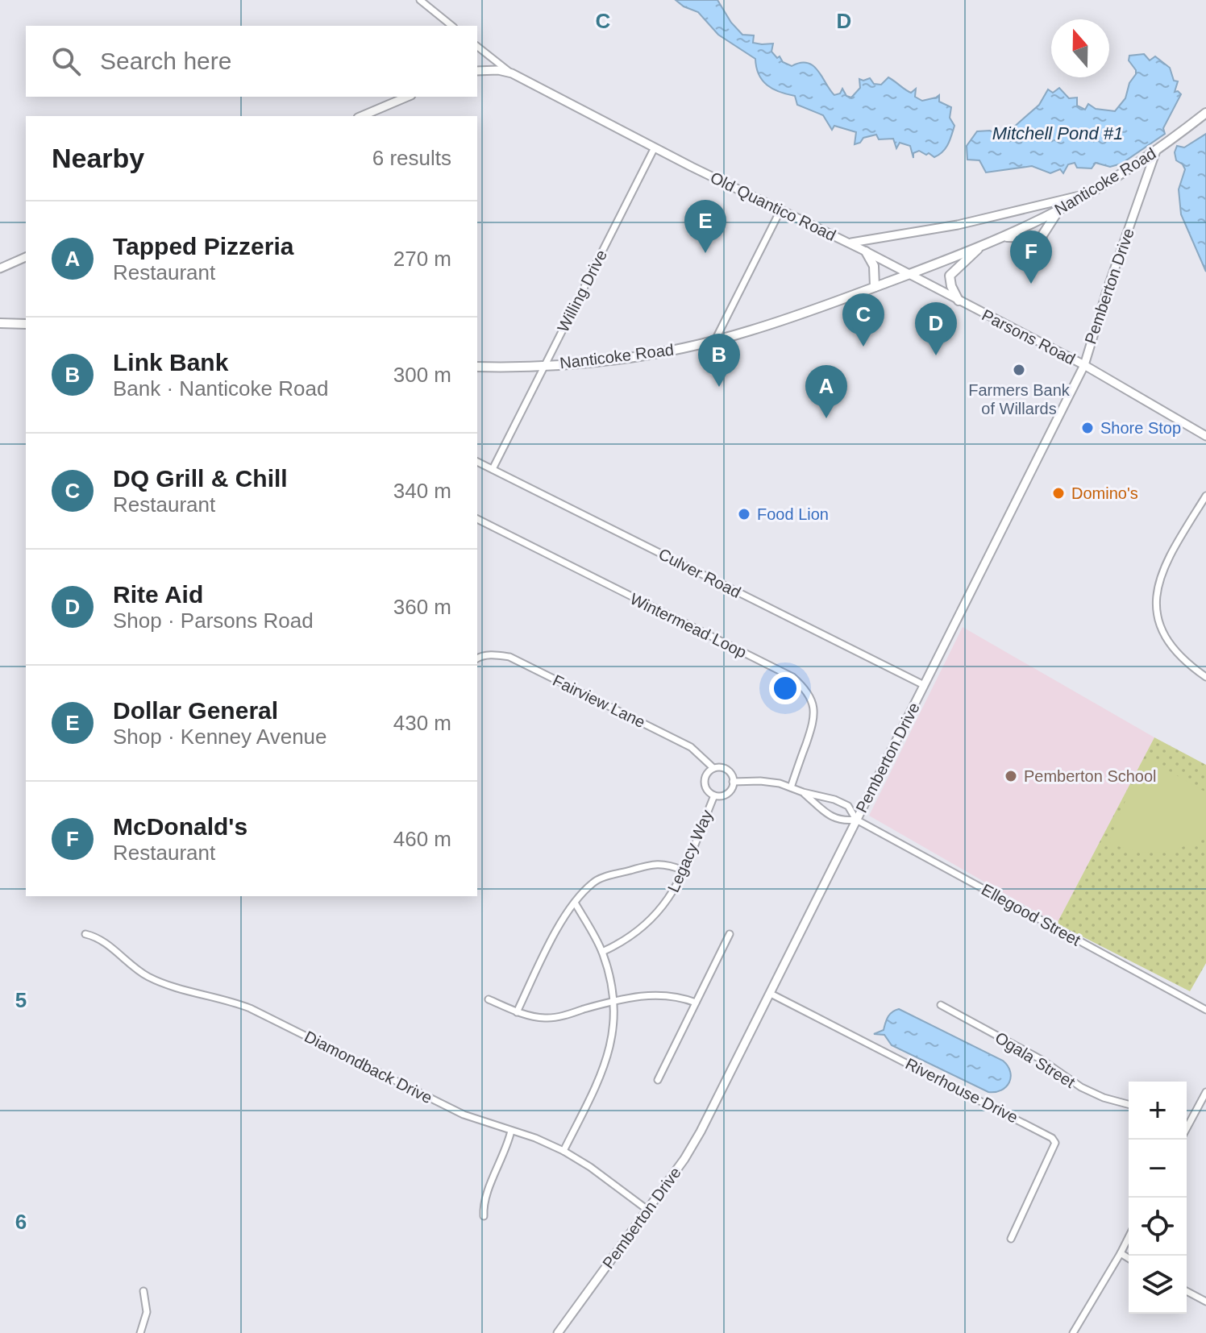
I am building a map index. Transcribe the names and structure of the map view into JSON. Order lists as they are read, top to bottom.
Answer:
{
  "streets": {
    "main road": ["Nanticoke Road"],
    "street": [
      "Old Quantico Road",
      "Pemberton Drive",
      "Willing Drive",
      "Parsons Road",
      "Culver Road",
      "Wintermead Loop",
      "Fairview Lane",
      "Legacy Way",
      "Ellegood Street",
      "Ogala Street",
      "Diamondback Drive",
      "Riverhouse Drive"
    ]
  },
  "crossings": [
    ["Nanticoke Road", "Old Quantico Road"],
    ["Nanticoke Road", "Pemberton Drive"],
    ["Nanticoke Road", "Willing Drive"],
    ["Nanticoke Road", "Parsons Road"],
    ["Old Quantico Road", "Willing Drive"],
    ["Old Quantico Road", "Parsons Road"],
    ["Pemberton Drive", "Parsons Road"],
    ["Pemberton Drive", "Culver Road"],
    ["Pemberton Drive", "Ellegood Street"],
    ["Pemberton Drive", "Diamondback Drive"],
    ["Pemberton Drive", "Riverhouse Drive"],
    ["Willing Drive", "Culver Road"],
    ["Fairview Lane", "Legacy Way"]
  ],
  "water": ["Mitchell Pond #1"],
  "places": [
    "Farmers Bank of Willards",
    "Shore Stop",
    "Domino's",
    "Food Lion",
    "Pemberton School"
  ],
  "north": "top",
  "page": {
    "search": "Search here",
    "heading": ["Nearby", "6 results"],
    "pins": [
      "E",
      "F",
      "C",
      "D",
      "B",
      "A"
    ],
    "list": [
      {
        "mark": "A",
        "name": "Tapped Pizzeria",
        "note": "Restaurant",
        "value": "270 m"
      },
      {
        "mark": "B",
        "name": "Link Bank",
        "note": "Bank · Nanticoke Road",
        "value": "300 m"
      },
      {
        "mark": "C",
        "name": "DQ Grill & Chill",
        "note": "Restaurant",
        "value": "340 m"
      },
      {
        "mark": "D",
        "name": "Rite Aid",
        "note": "Shop · Parsons Road",
        "value": "360 m"
      },
      {
        "mark": "E",
        "name": "Dollar General",
        "note": "Shop · Kenney Avenue",
        "value": "430 m"
      },
      {
        "mark": "F",
        "name": "McDonald's",
        "note": "Restaurant",
        "value": "460 m"
      }
    ],
    "map_buttons": ["+", "−"]
  },
  "grid": {
    "columns": ["C", "D"],
    "rows": ["5", "6"]
  }
}
